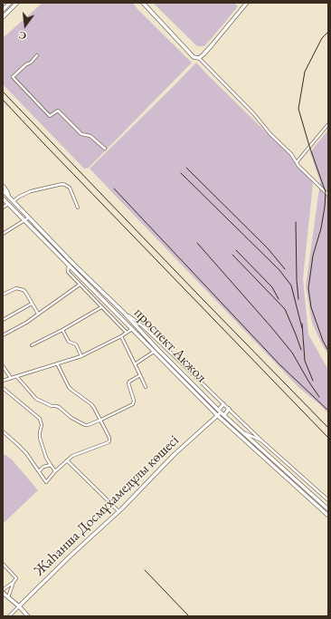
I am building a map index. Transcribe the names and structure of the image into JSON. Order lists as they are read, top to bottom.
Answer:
{
  "streets": {
    "main road": ["проспект Акжол", "Жаһанша Досмұхамедұлы көшесі"]
  },
  "crossings": [
    ["проспект Акжол", "Жаһанша Досмұхамедұлы көшесі"]
  ],
  "north": "bottom"
}
